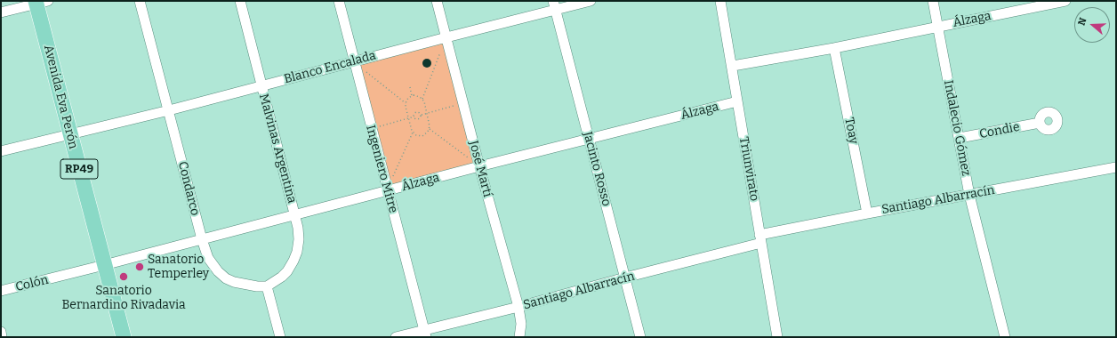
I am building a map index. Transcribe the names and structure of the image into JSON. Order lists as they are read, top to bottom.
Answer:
{
  "streets": {
    "main road": ["Avenida Eva Perón", "RP49"],
    "street": [
      "Álzaga",
      "Blanco Encalada",
      "Indalecio Gómez",
      "Toay",
      "Condie",
      "Malvinas Argentina",
      "Ingeniero Mitre",
      "José Martí",
      "Jacinto Rosso",
      "Triunvirato",
      "Condarco",
      "Santiago Albarracín",
      "Colón"
    ]
  },
  "crossings": [
    ["Álzaga", "Avenida Eva Perón"],
    ["Álzaga", "Indalecio Gómez"],
    ["Álzaga", "Toay"],
    ["Álzaga", "Malvinas Argentina"],
    ["Álzaga", "Ingeniero Mitre"],
    ["Álzaga", "José Martí"],
    ["Álzaga", "Jacinto Rosso"],
    ["Álzaga", "Triunvirato"],
    ["Álzaga", "Condarco"],
    ["Álzaga", "Colón"],
    ["Blanco Encalada", "Avenida Eva Perón"],
    ["Blanco Encalada", "Malvinas Argentina"],
    ["Blanco Encalada", "Ingeniero Mitre"],
    ["Blanco Encalada", "José Martí"],
    ["Blanco Encalada", "Jacinto Rosso"],
    ["Blanco Encalada", "Condarco"],
    ["Avenida Eva Perón", "Colón"],
    ["Indalecio Gómez", "Condie"],
    ["Indalecio Gómez", "Santiago Albarracín"],
    ["Toay", "Santiago Albarracín"],
    ["Malvinas Argentina", "Condarco"],
    ["Ingeniero Mitre", "Santiago Albarracín"],
    ["José Martí", "Santiago Albarracín"],
    ["Jacinto Rosso", "Santiago Albarracín"],
    ["Triunvirato", "Santiago Albarracín"]
  ],
  "places": ["Sanatorio Temperley", "Sanatorio Bernardino Rivadavia"],
  "north": "left"
}
